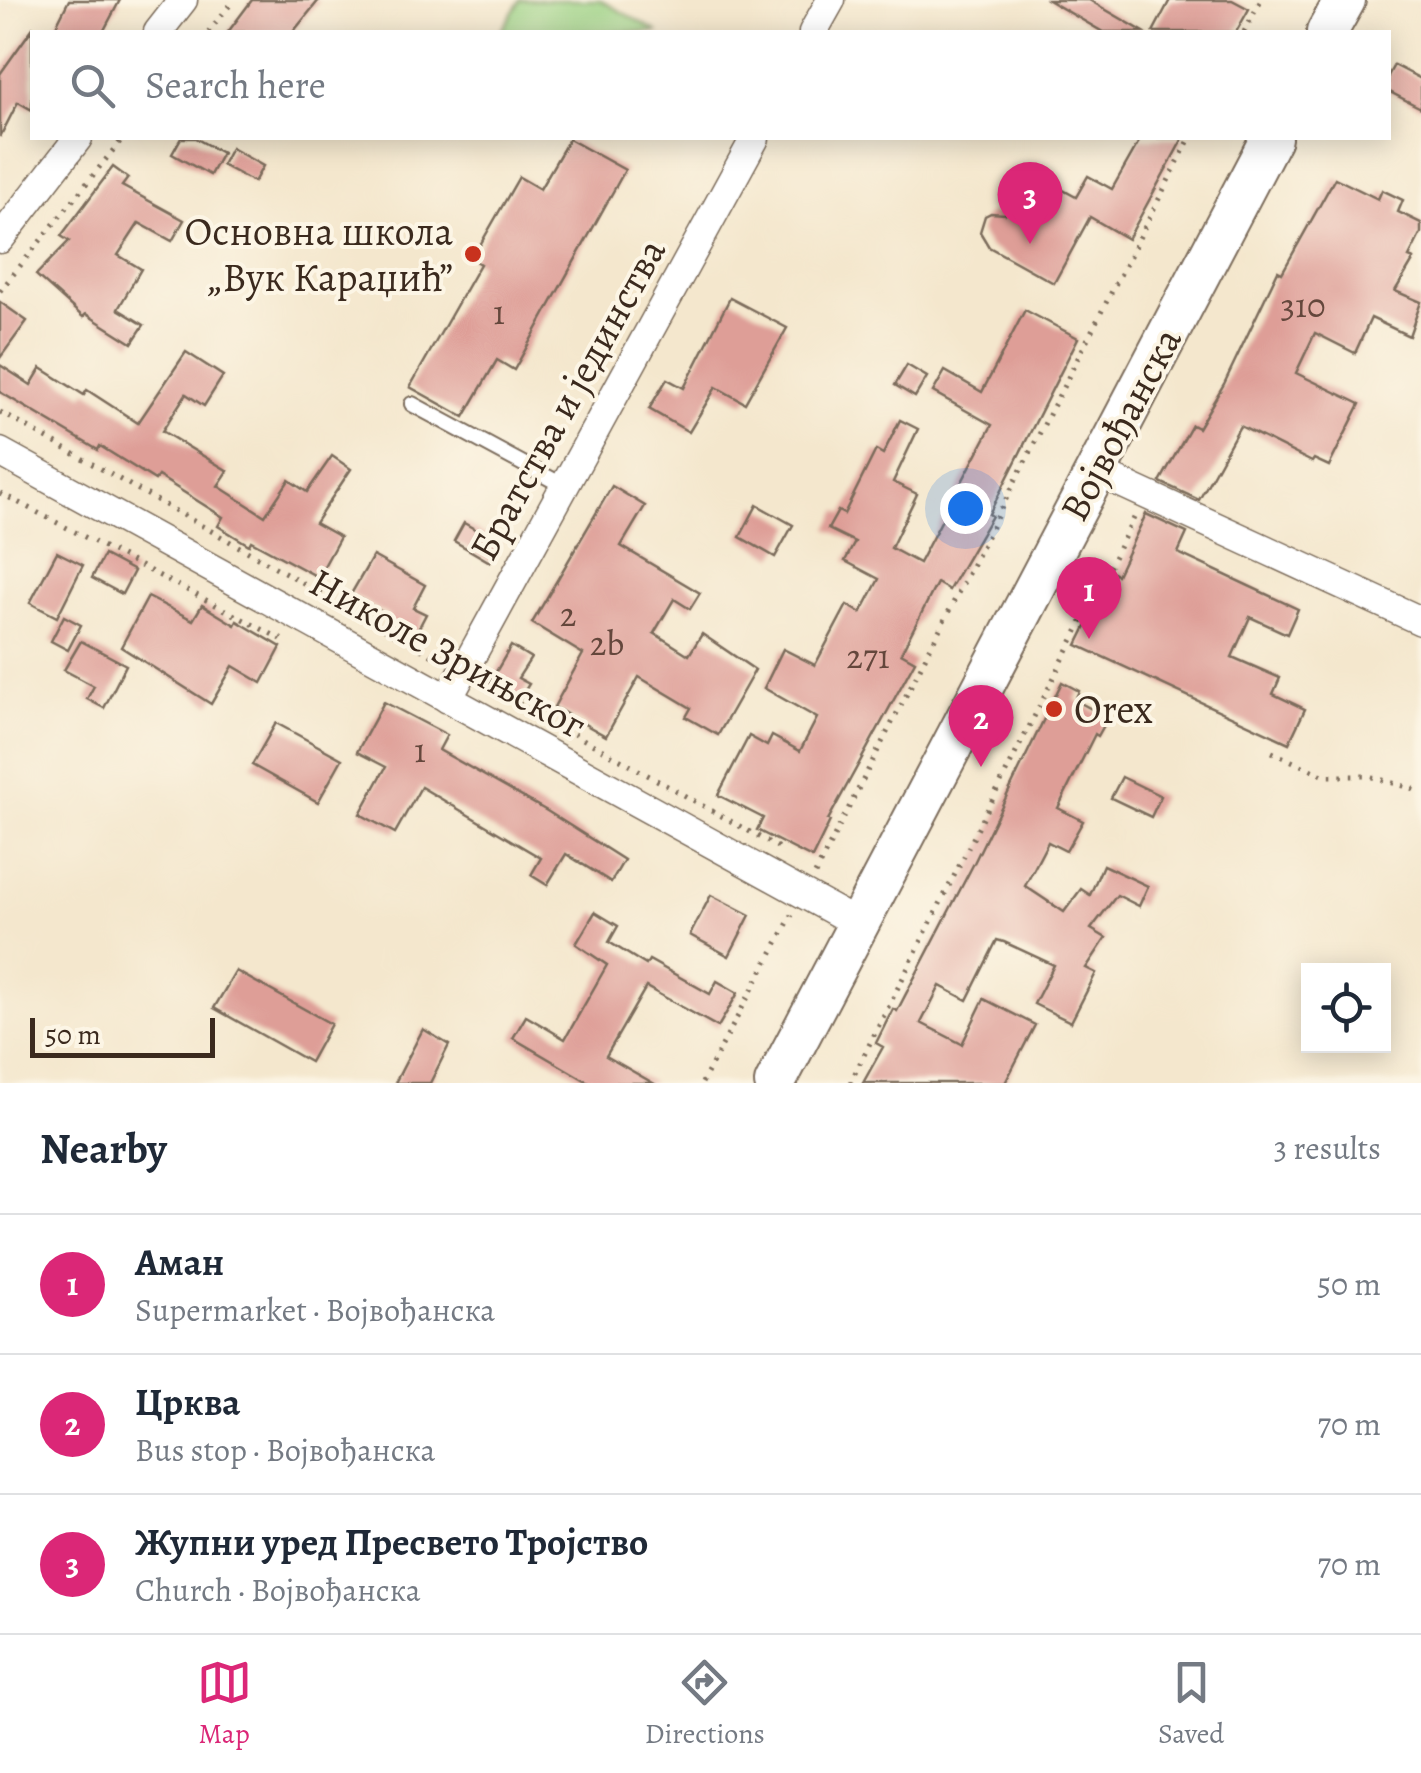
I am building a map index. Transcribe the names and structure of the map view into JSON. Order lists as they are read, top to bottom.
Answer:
{
  "streets": {
    "main road": ["Војвођанска"],
    "street": ["Братства и јединства", "Николе Зрињског"]
  },
  "crossings": [
    ["Братства и јединства", "Николе Зрињског"],
    ["Војвођанска", "Николе Зрињског"]
  ],
  "places": ["Основна школа „Вук Караџић”", "Orex"],
  "house_numbers": [
    "310",
    "1",
    "2",
    "2b",
    "271",
    "1"
  ],
  "scale_bar": "50 m",
  "page": {
    "search": "Search here",
    "pins": ["3", "1", "2"],
    "scale": "50 m",
    "heading": ["Nearby", "3 results"],
    "list": [
      {
        "mark": "1",
        "name": "Аман",
        "note": "Supermarket · Војвођанска",
        "value": "50 m"
      },
      {
        "mark": "2",
        "name": "Црква",
        "note": "Bus stop · Војвођанска",
        "value": "70 m"
      },
      {
        "mark": "3",
        "name": "Жупни уред Пресвето Тројство",
        "note": "Church · Војвођанска",
        "value": "70 m"
      }
    ],
    "nav": ["Map", "Directions", "Saved"]
  }
}
